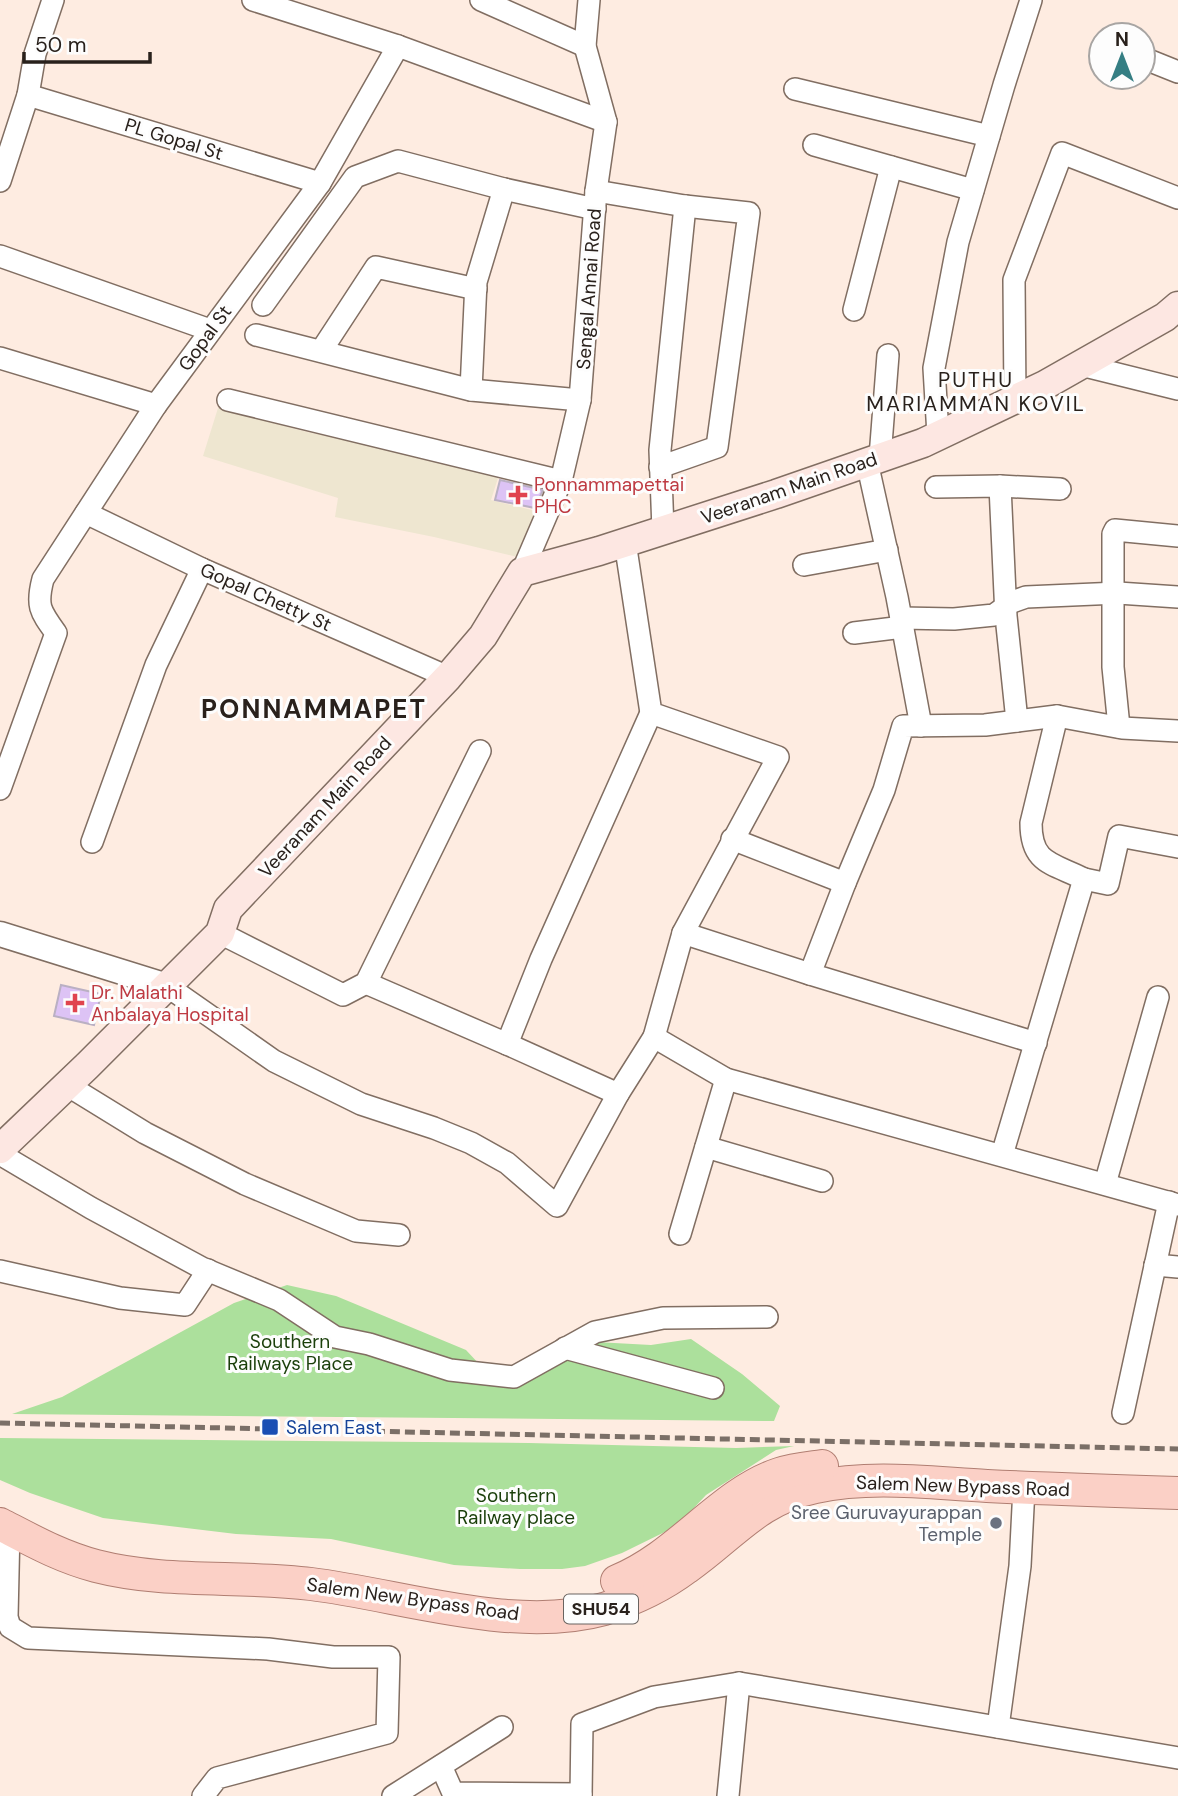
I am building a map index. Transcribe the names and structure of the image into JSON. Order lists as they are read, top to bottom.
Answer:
{
  "streets": {
    "main road": ["Veeranam Main Road", "Salem New Bypass Road", "SHU54"],
    "street": [
      "PL Gopal St",
      "Sengal Annai Road",
      "Gopal St",
      "Gopal Chetty St"
    ]
  },
  "crossings": [
    ["PL Gopal St", "Gopal St"],
    ["Sengal Annai Road", "Veeranam Main Road"],
    ["Gopal St", "Gopal Chetty St"],
    ["Veeranam Main Road", "Gopal Chetty St"]
  ],
  "districts": ["PUTHU MARIAMMAN KOVIL", "PONNAMMAPET"],
  "parks": ["Southern Railways Place", "Southern Railway place"],
  "places": {
    "health": ["Ponnammapettai PHC", "Dr. Malathi Anbalaya Hospital"],
    "transit": ["Salem East"],
    "other": ["Sree Guruvayurappan Temple"]
  },
  "scale_bar": "50 m",
  "north": "top"
}
